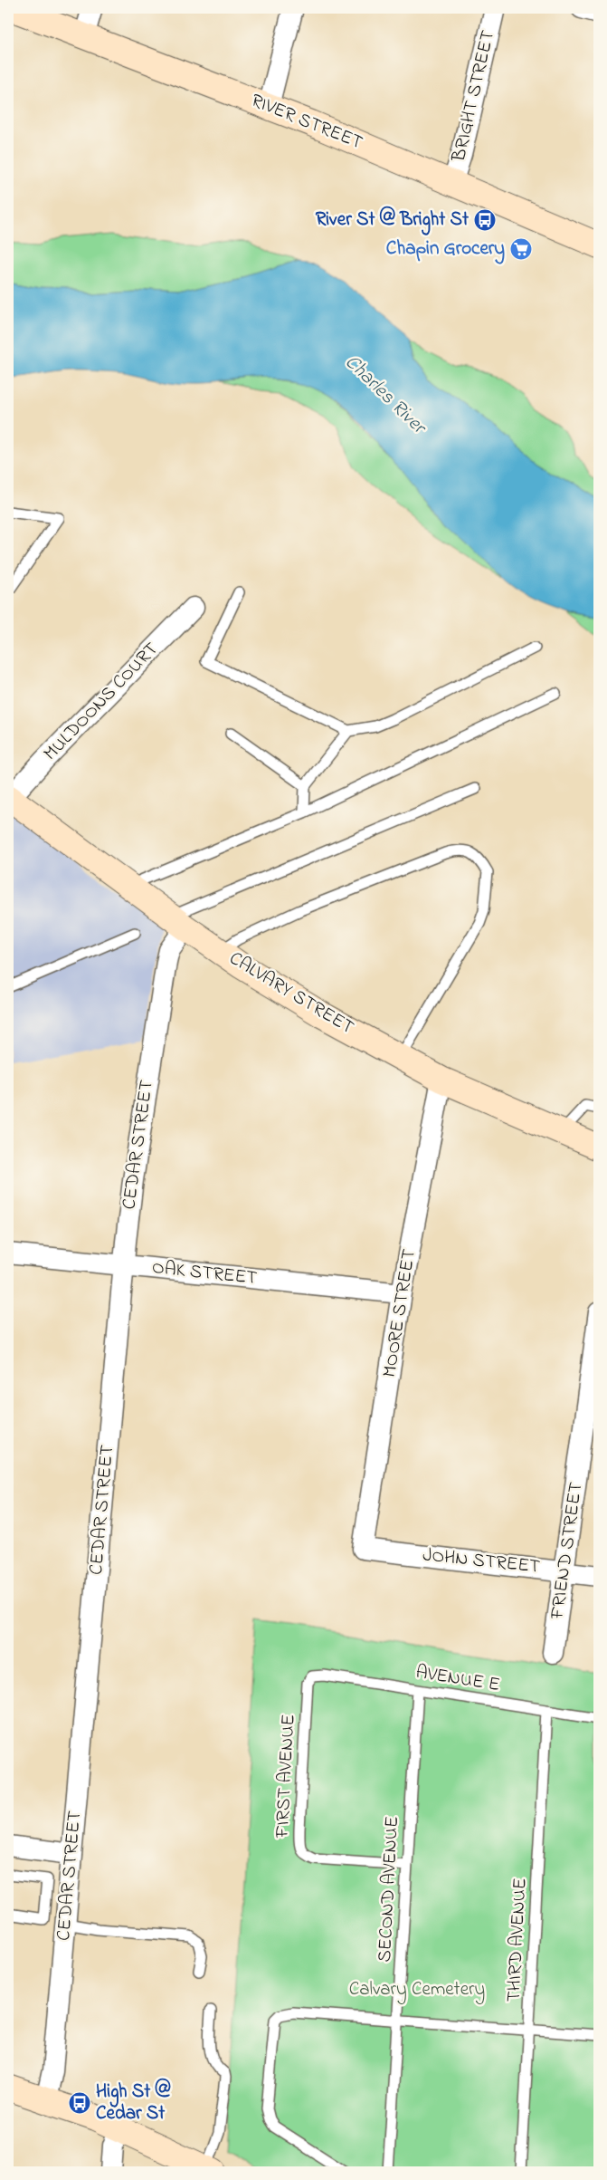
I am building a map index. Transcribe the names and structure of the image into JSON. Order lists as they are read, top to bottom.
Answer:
{
  "streets": {
    "main road": ["RIVER STREET", "CALVARY STREET"],
    "street": [
      "BRIGHT STREET",
      "MULDOONS COURT",
      "CEDAR STREET",
      "OAK STREET",
      "MOORE STREET",
      "FRIEND STREET",
      "JOHN STREET"
    ],
    "lane": [
      "AVENUE E",
      "FIRST AVENUE",
      "SECOND AVENUE",
      "THIRD AVENUE"
    ]
  },
  "crossings": [
    ["BRIGHT STREET", "RIVER STREET"],
    ["MULDOONS COURT", "CALVARY STREET"],
    ["CALVARY STREET", "CEDAR STREET"],
    ["CALVARY STREET", "MOORE STREET"],
    ["CEDAR STREET", "OAK STREET"],
    ["OAK STREET", "MOORE STREET"],
    ["MOORE STREET", "JOHN STREET"],
    ["FRIEND STREET", "JOHN STREET"],
    ["AVENUE E", "FIRST AVENUE"],
    ["AVENUE E", "SECOND AVENUE"],
    ["AVENUE E", "THIRD AVENUE"],
    ["FIRST AVENUE", "SECOND AVENUE"]
  ],
  "water": ["Charles River"],
  "parks": ["Calvary Cemetery"],
  "places": {
    "bus stop": ["River St @ Bright St", "High St @ Cedar St"],
    "supermarket": ["Chapin Grocery"]
  }
}
